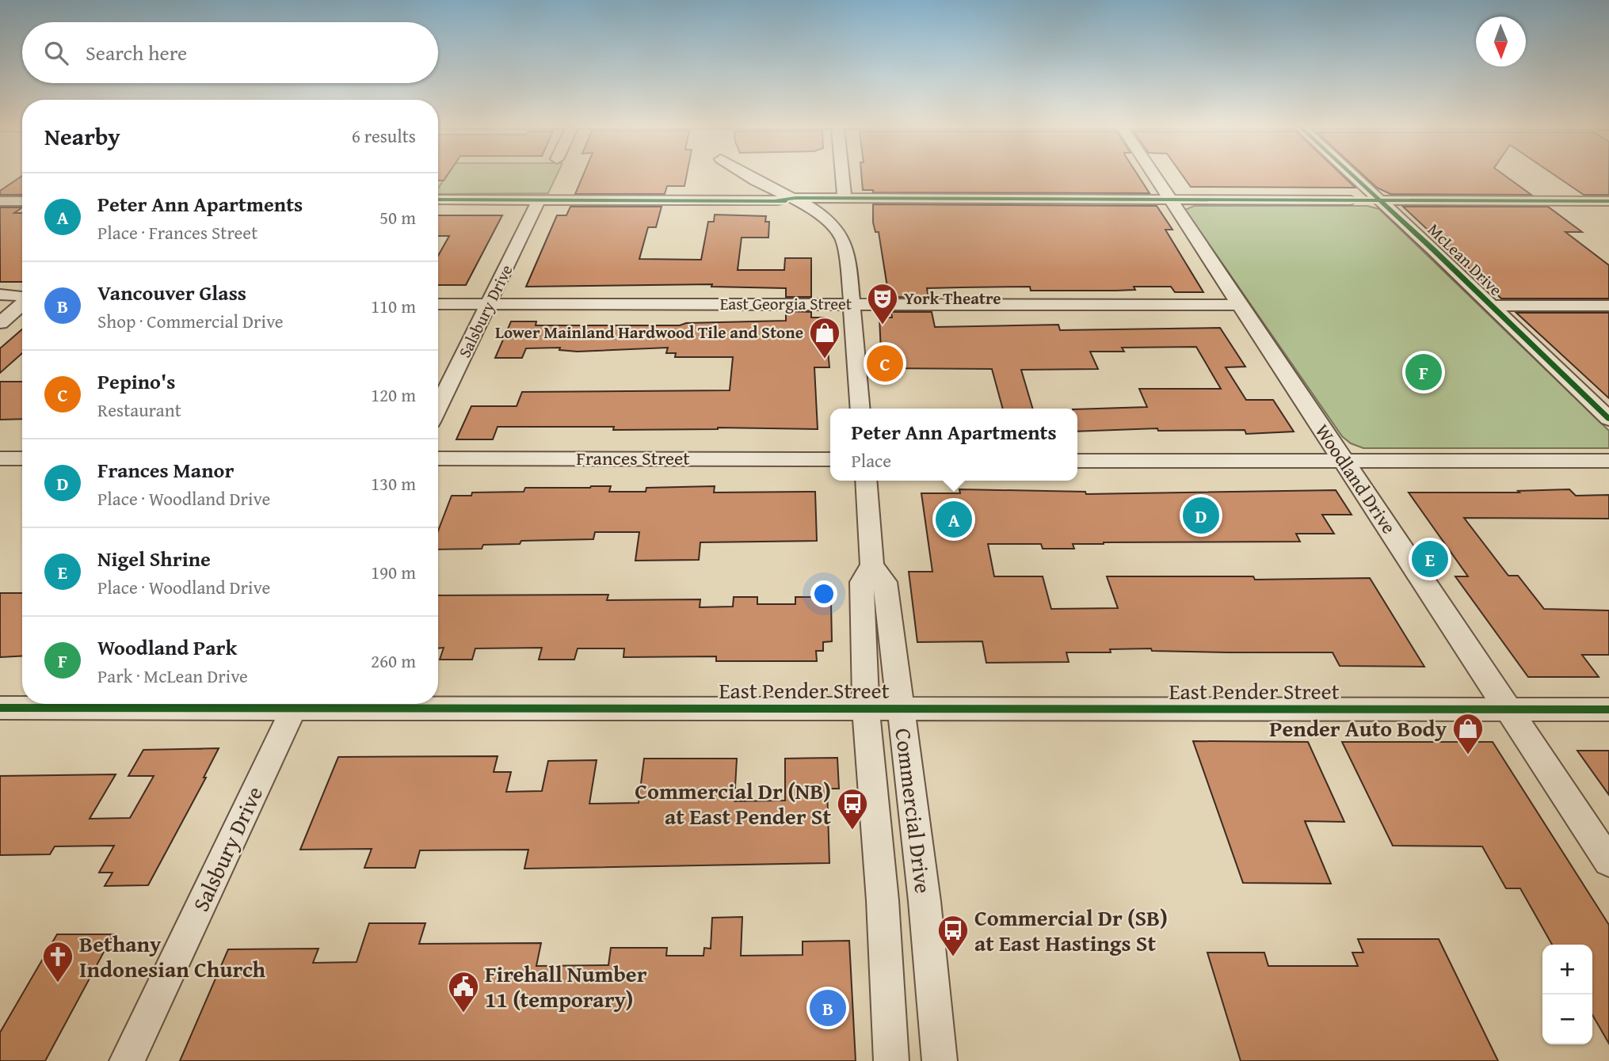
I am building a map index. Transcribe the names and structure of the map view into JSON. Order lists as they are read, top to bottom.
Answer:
{
  "streets": {
    "street": [
      "McLean Drive",
      "East Georgia Street",
      "Salsbury Drive",
      "Frances Street",
      "Woodland Drive",
      "East Pender Street",
      "Commercial Drive"
    ]
  },
  "crossings": [
    ["East Georgia Street", "Salsbury Drive"],
    ["East Georgia Street", "Woodland Drive"],
    ["Woodland Drive", "East Pender Street"],
    ["East Pender Street", "Commercial Drive"]
  ],
  "places": {
    "theatre": ["York Theatre"],
    "shop": ["Lower Mainland Hardwood Tile and Stone", "Pender Auto Body"],
    "bus stop": ["Commercial Dr (NB) at East Pender St", "Commercial Dr (SB) at East Hastings St"],
    "church": ["Bethany Indonesian Church"],
    "public building": ["Firehall Number 11 (temporary)"]
  },
  "north": "bottom",
  "page": {
    "search": "Search here",
    "heading": ["Nearby", "6 results"],
    "list": [
      {
        "mark": "A",
        "name": "Peter Ann Apartments",
        "note": "Place · Frances Street",
        "value": "50 m"
      },
      {
        "mark": "B",
        "name": "Vancouver Glass",
        "note": "Shop · Commercial Drive",
        "value": "110 m"
      },
      {
        "mark": "C",
        "name": "Pepino's",
        "note": "Restaurant",
        "value": "120 m"
      },
      {
        "mark": "D",
        "name": "Frances Manor",
        "note": "Place · Woodland Drive",
        "value": "130 m"
      },
      {
        "mark": "E",
        "name": "Nigel Shrine",
        "note": "Place · Woodland Drive",
        "value": "190 m"
      },
      {
        "mark": "F",
        "name": "Woodland Park",
        "note": "Park · McLean Drive",
        "value": "260 m"
      }
    ],
    "pins": [
      "C",
      "F",
      "D",
      "A",
      "E",
      "B"
    ],
    "popup": ["Peter Ann Apartments", "Place"],
    "map_buttons": ["+", "−"]
  }
}
